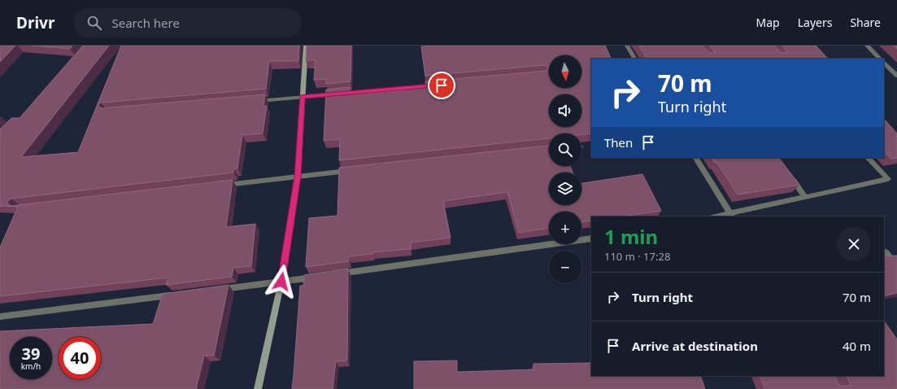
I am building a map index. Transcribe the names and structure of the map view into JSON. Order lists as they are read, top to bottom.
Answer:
{
  "north": "bottom",
  "page": {
    "header": "Drivr",
    "search": "Search here",
    "nav": ["Map", "Layers", "Share"],
    "map_buttons": ["+", "−"],
    "turn": ["70 m", "Turn right"],
    "then": "Then",
    "heading": ["1 min", "110 m · 17:28"],
    "list": [
      {
        "name": "Turn right",
        "value": "70 m"
      },
      {
        "name": "Arrive at destination",
        "value": "40 m"
      }
    ],
    "speed": "39 km/h",
    "limit": "40"
  }
}
